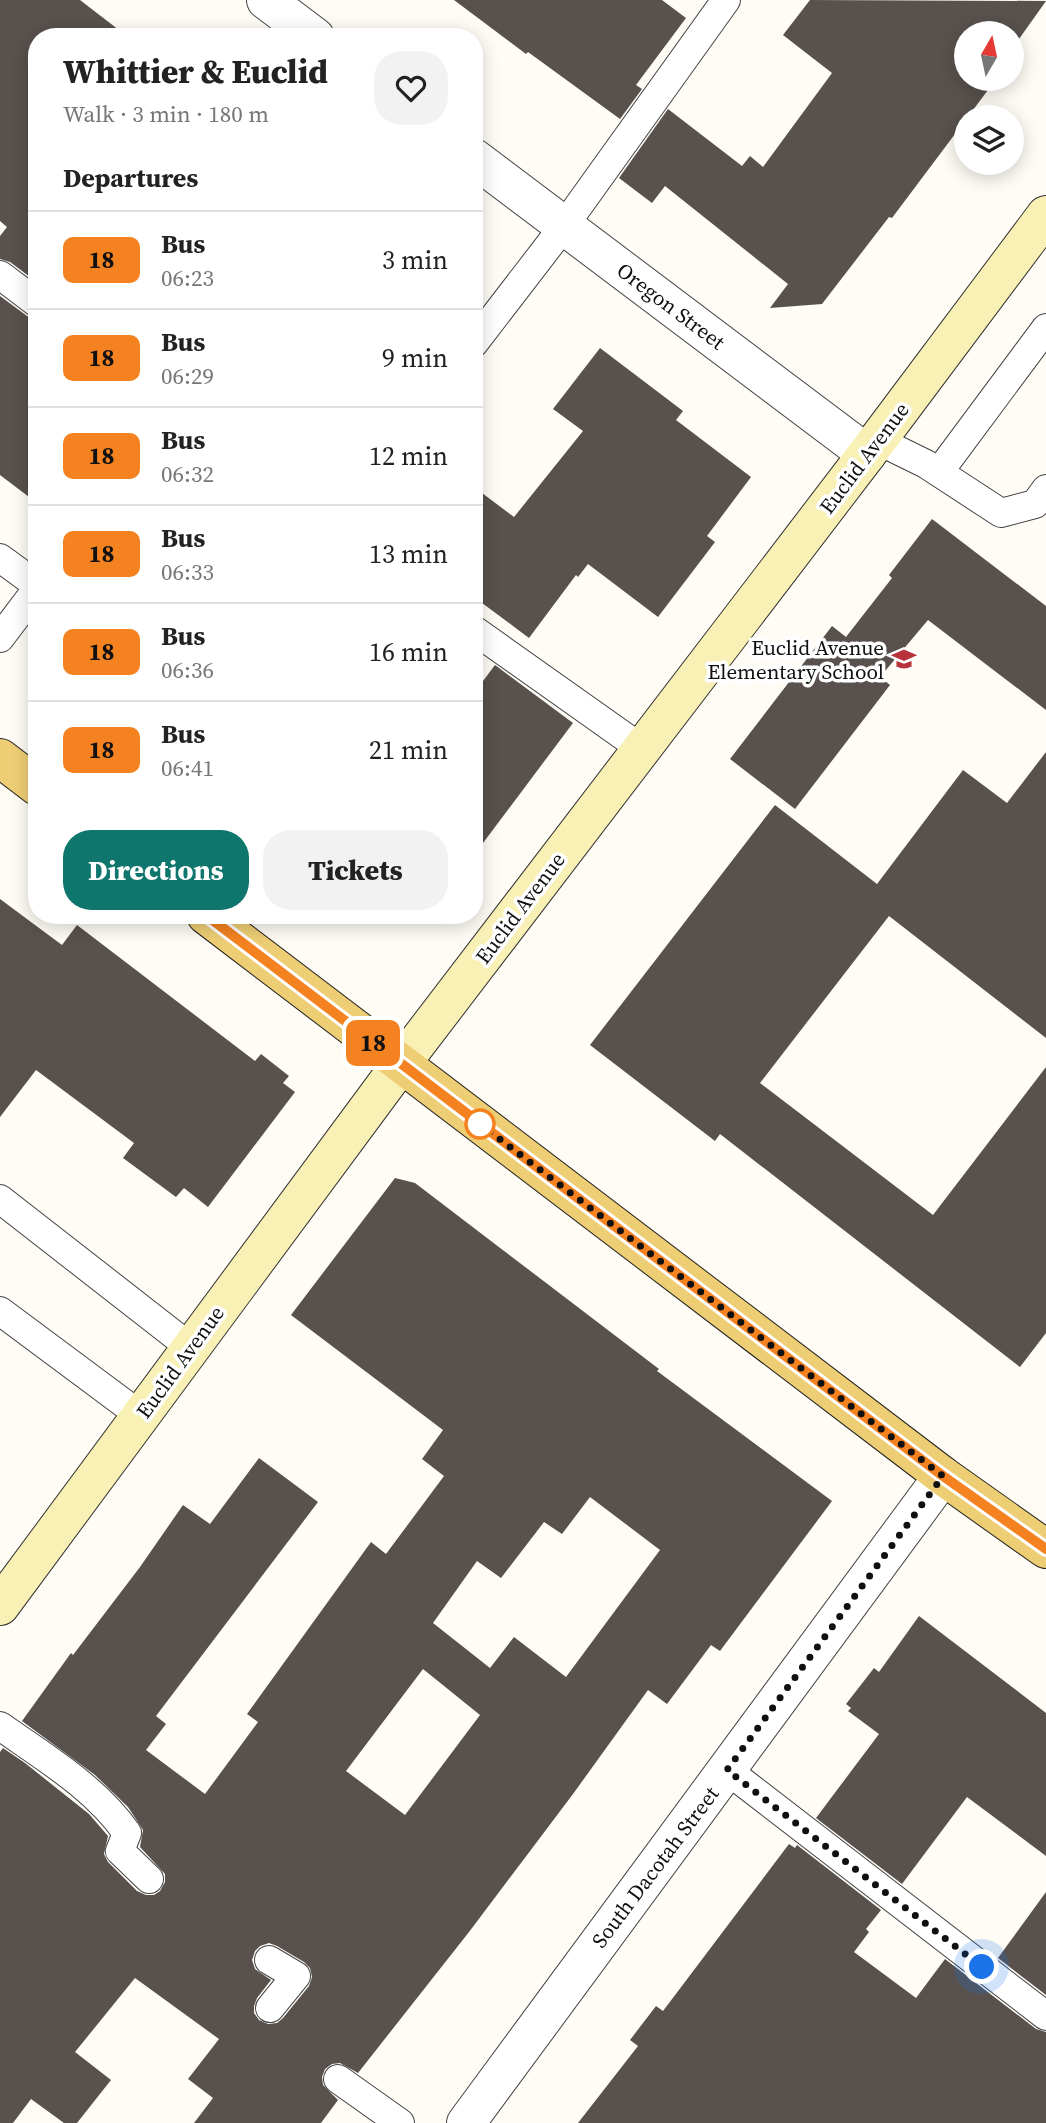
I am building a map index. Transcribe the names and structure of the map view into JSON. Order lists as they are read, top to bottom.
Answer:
{
  "streets": {
    "street": ["Oregon Street", "Euclid Avenue", "South Dacotah Street"]
  },
  "crossings": [
    ["Oregon Street", "Euclid Avenue"]
  ],
  "places": {
    "school or university": ["Euclid Avenue Elementary School"]
  },
  "lines": ["bus line 18"],
  "north": "top",
  "page": {
    "on_map": "18",
    "heading": [
      ["Whittier & Euclid", "Walk · 3 min · 180 m"],
      "Departures"
    ],
    "list": [
      {
        "mark": "18",
        "name": "Bus",
        "note": "06:23",
        "value": "3 min"
      },
      {
        "mark": "18",
        "name": "Bus",
        "note": "06:29",
        "value": "9 min"
      },
      {
        "mark": "18",
        "name": "Bus",
        "note": "06:32",
        "value": "12 min"
      },
      {
        "mark": "18",
        "name": "Bus",
        "note": "06:33",
        "value": "13 min"
      },
      {
        "mark": "18",
        "name": "Bus",
        "note": "06:36",
        "value": "16 min"
      },
      {
        "mark": "18",
        "name": "Bus",
        "note": "06:41",
        "value": "21 min"
      }
    ],
    "buttons": ["Directions", "Tickets"]
  }
}
